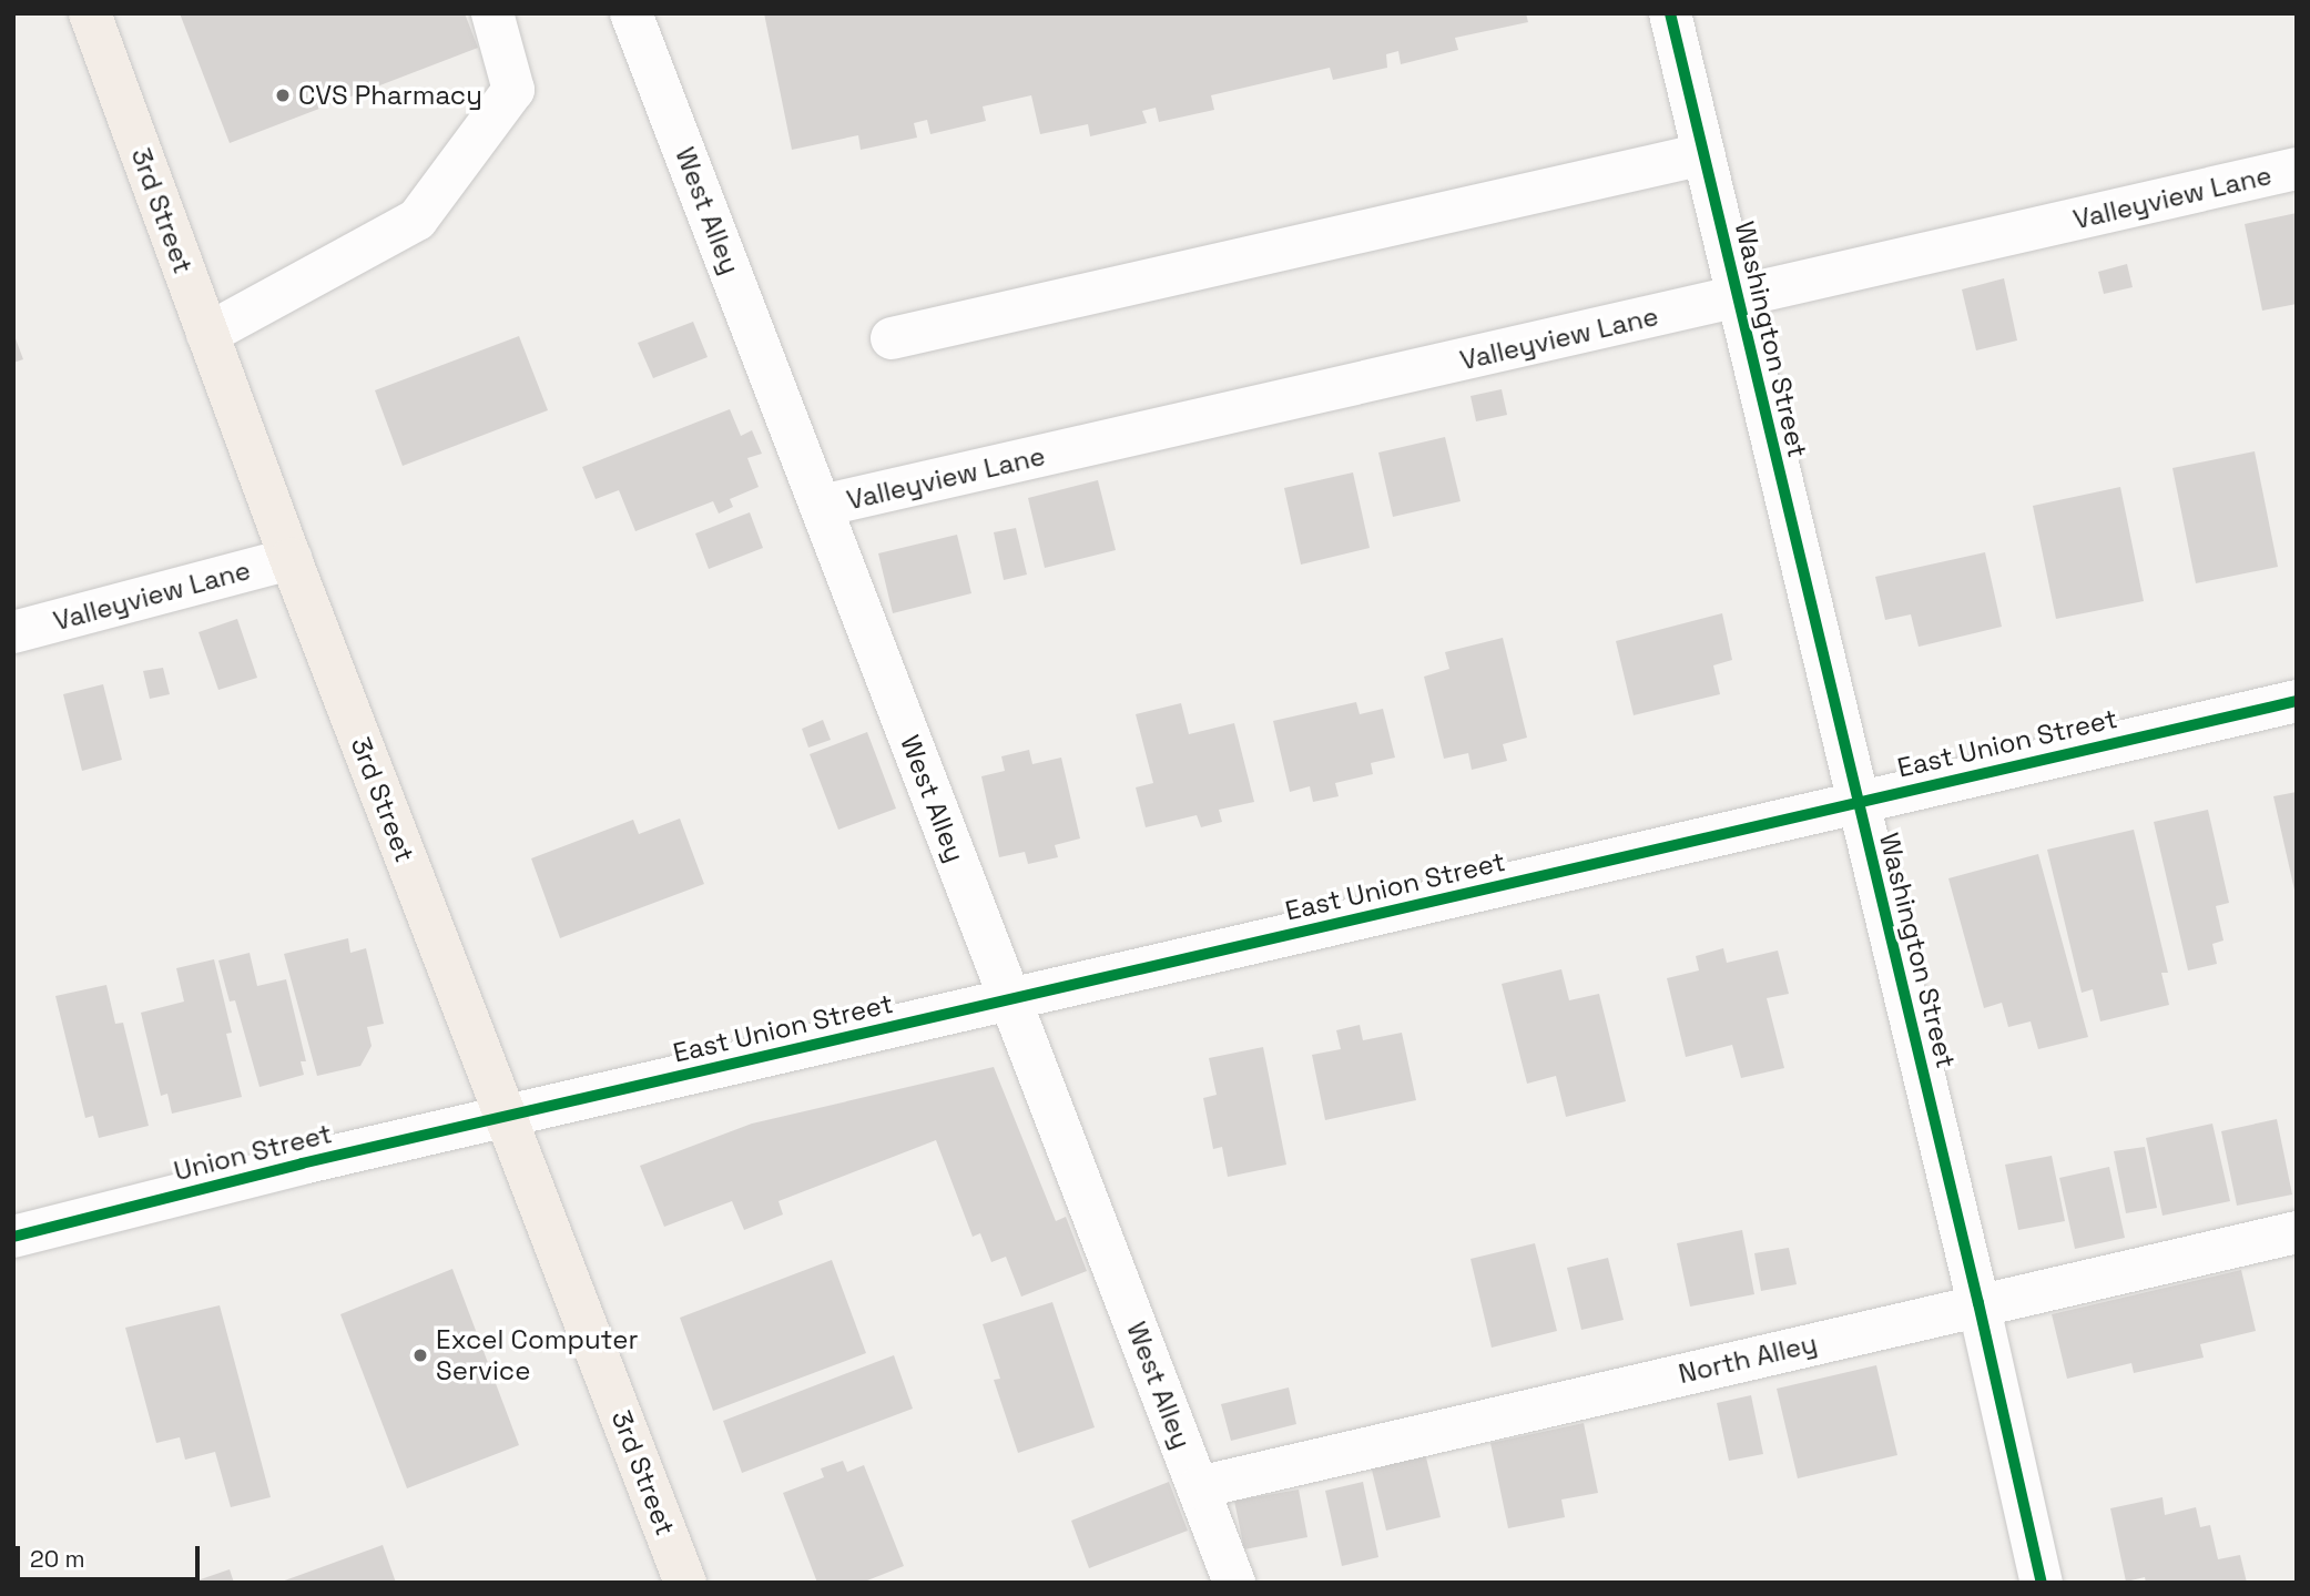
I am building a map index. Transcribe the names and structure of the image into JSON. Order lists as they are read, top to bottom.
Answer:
{
  "streets": {
    "main road": ["3rd Street"],
    "street": [
      "Valleyview Lane",
      "West Alley",
      "Washington Street",
      "East Union Street",
      "Union Street",
      "North Alley"
    ]
  },
  "crossings": [
    ["Valleyview Lane", "3rd Street"],
    ["Valleyview Lane", "West Alley"],
    ["Valleyview Lane", "Washington Street"],
    ["3rd Street", "East Union Street"],
    ["3rd Street", "Union Street"],
    ["West Alley", "East Union Street"],
    ["West Alley", "North Alley"],
    ["Washington Street", "East Union Street"],
    ["Washington Street", "North Alley"],
    ["East Union Street", "Union Street"]
  ],
  "places": ["CVS Pharmacy", "Excel Computer Service"],
  "scale_bar": "20 m"
}
